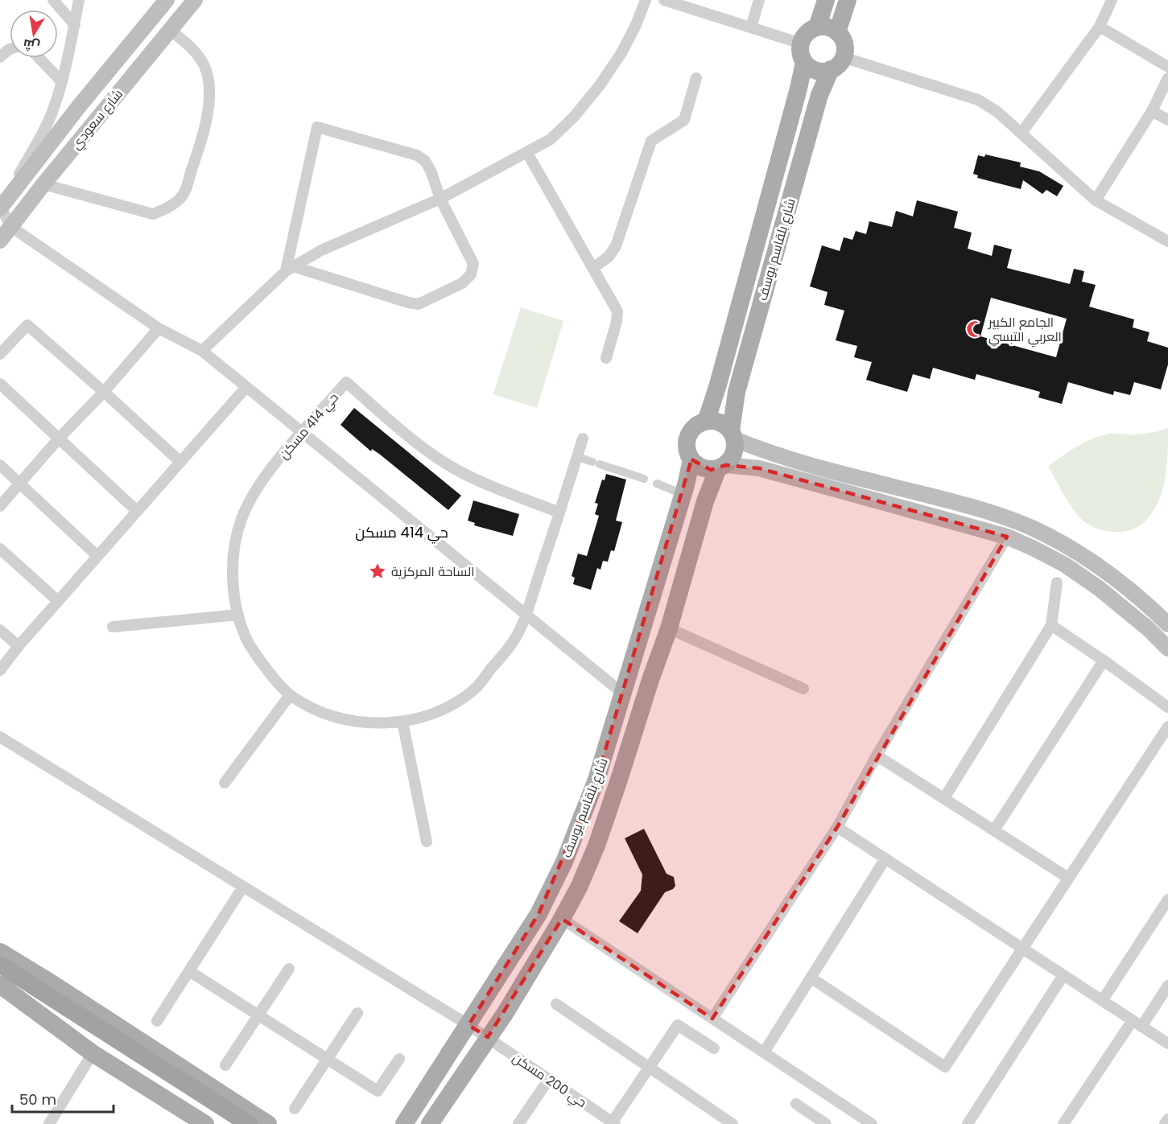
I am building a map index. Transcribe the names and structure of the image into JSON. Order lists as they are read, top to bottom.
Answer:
{
  "streets": {
    "main road": ["شارع سعودي", "شارع بلقاسم يوسف"],
    "street": ["حي 414 مسكن", "حي 200 مسكن"]
  },
  "crossings": [
    ["شارع بلقاسم يوسف", "حي 200 مسكن"]
  ],
  "districts": ["حي 414 مسكن"],
  "places": {
    "mosque": ["الجامع الكبير العربي التبسي"],
    "place": ["الساحة المركزية"]
  },
  "scale_bar": "50 m",
  "north": "bottom"
}
